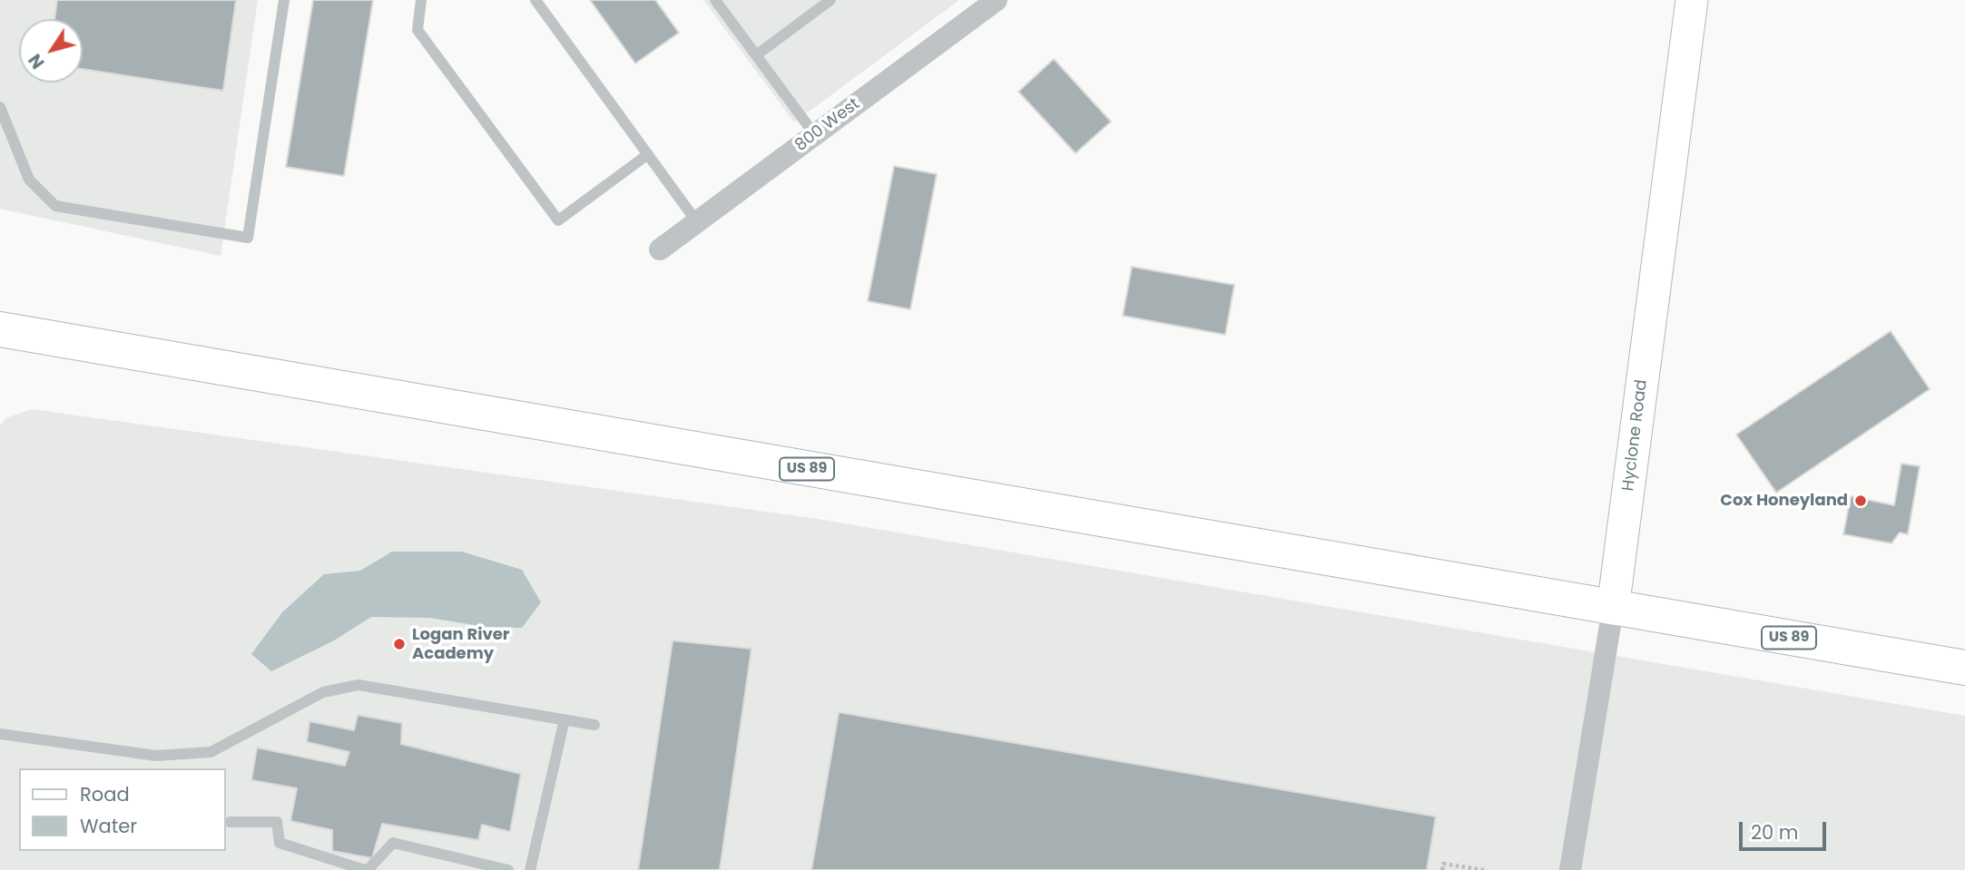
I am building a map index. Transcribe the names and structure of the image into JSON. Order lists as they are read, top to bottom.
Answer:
{
  "streets": {
    "highway": ["US 89"],
    "street": ["800 West", "Hyclone Road"]
  },
  "crossings": [
    ["Hyclone Road", "US 89"]
  ],
  "places": ["Cox Honeyland", "Logan River Academy"],
  "legend": ["Road", "Water"],
  "scale_bar": "20 m",
  "north": "bottom left"
}
